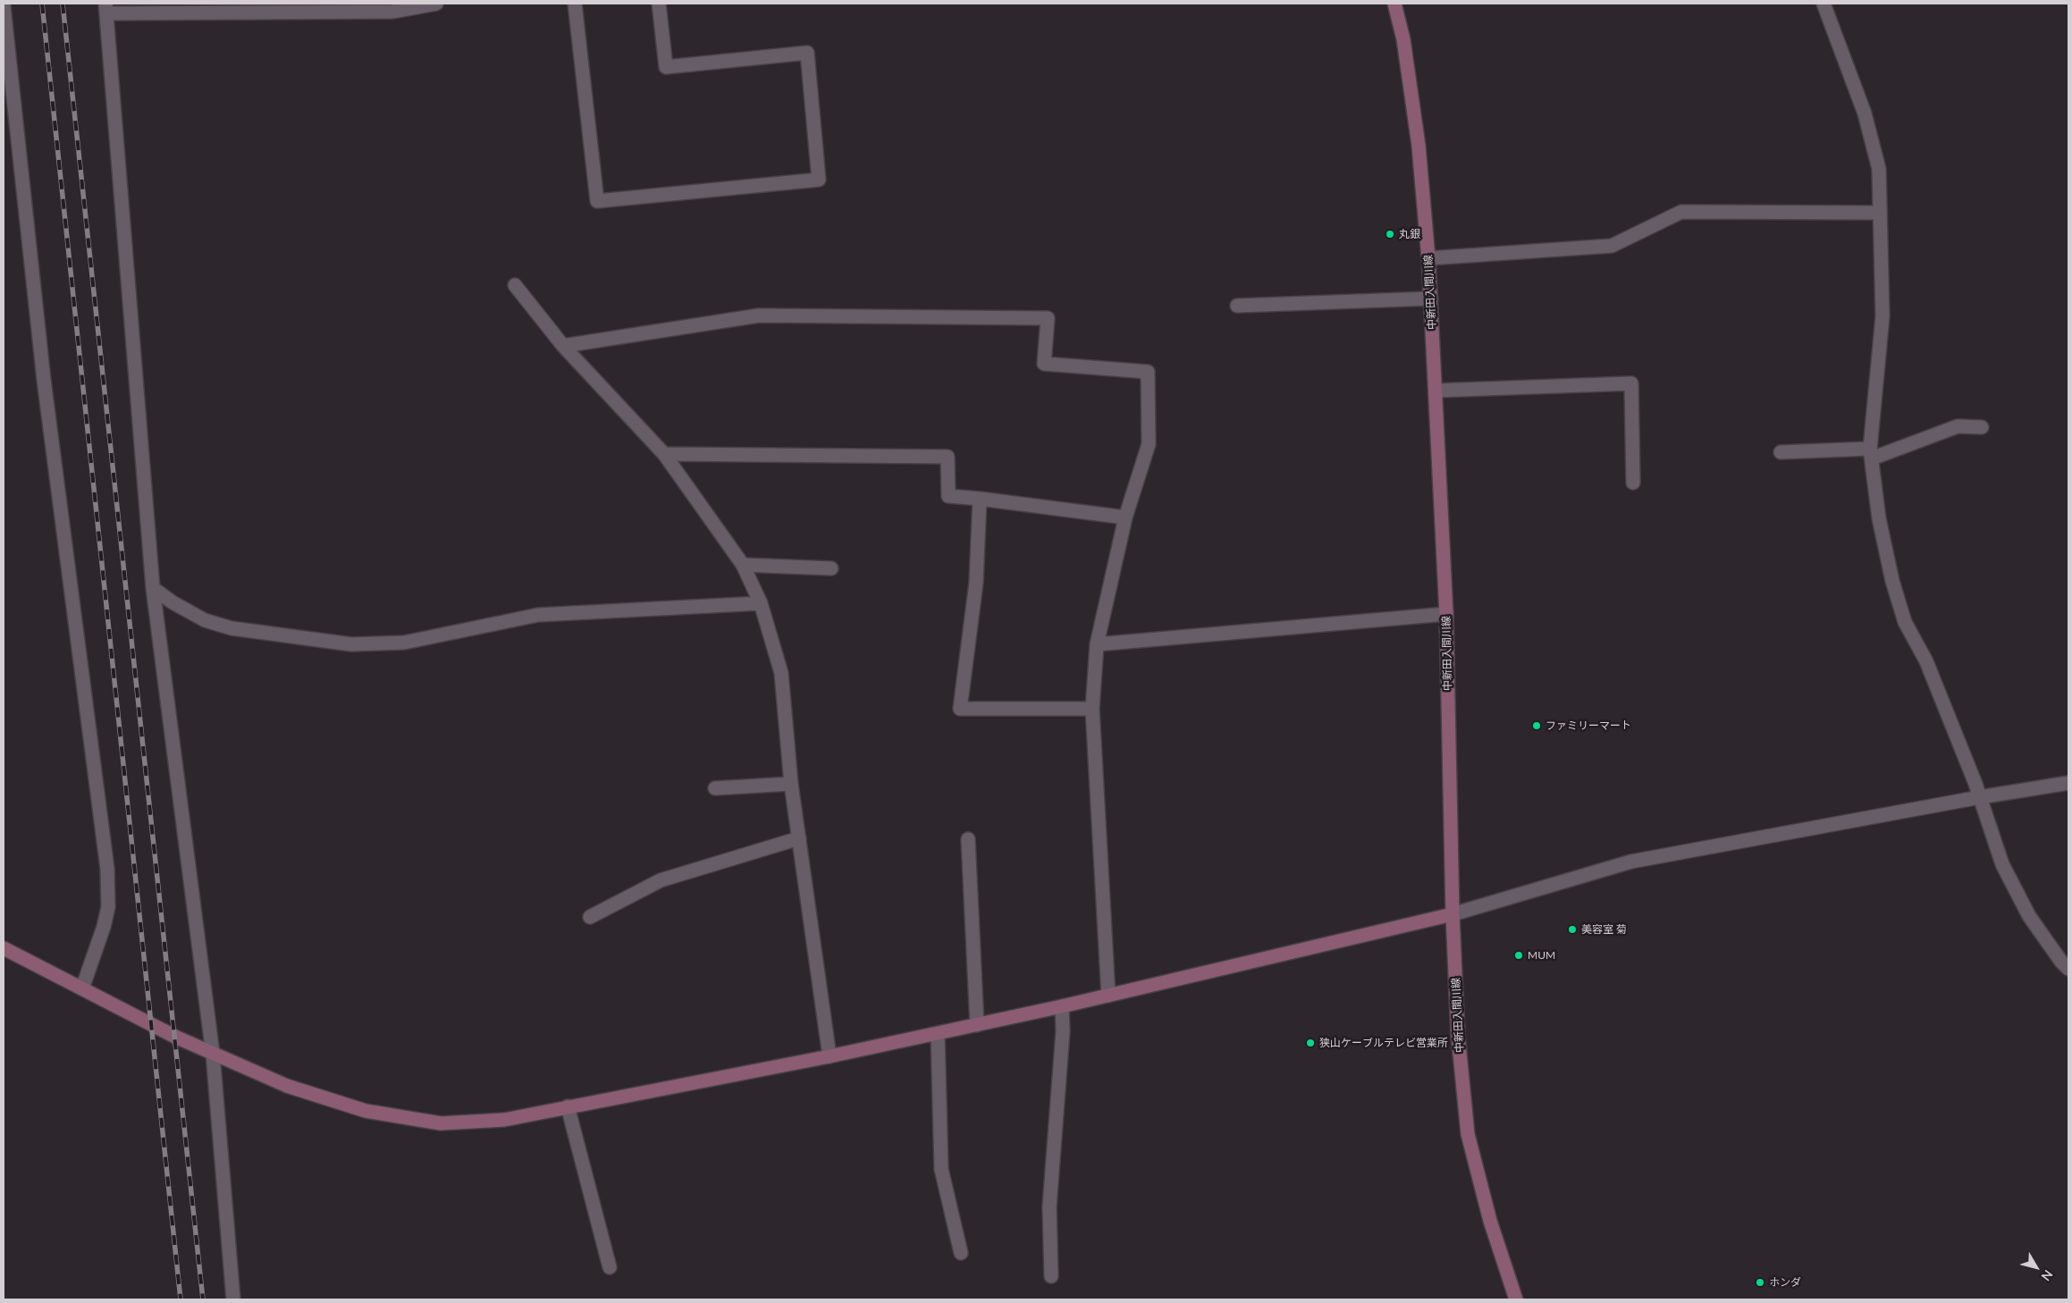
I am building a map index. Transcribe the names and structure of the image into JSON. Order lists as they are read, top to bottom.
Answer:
{
  "streets": {
    "street": ["中新田入間川線"]
  },
  "places": [
    "丸銀",
    "ファミリーマート",
    "美容室 菊",
    "MUM",
    "狭山ケーブルテレビ営業所",
    "ホンダ"
  ],
  "north": "bottom right"
}
